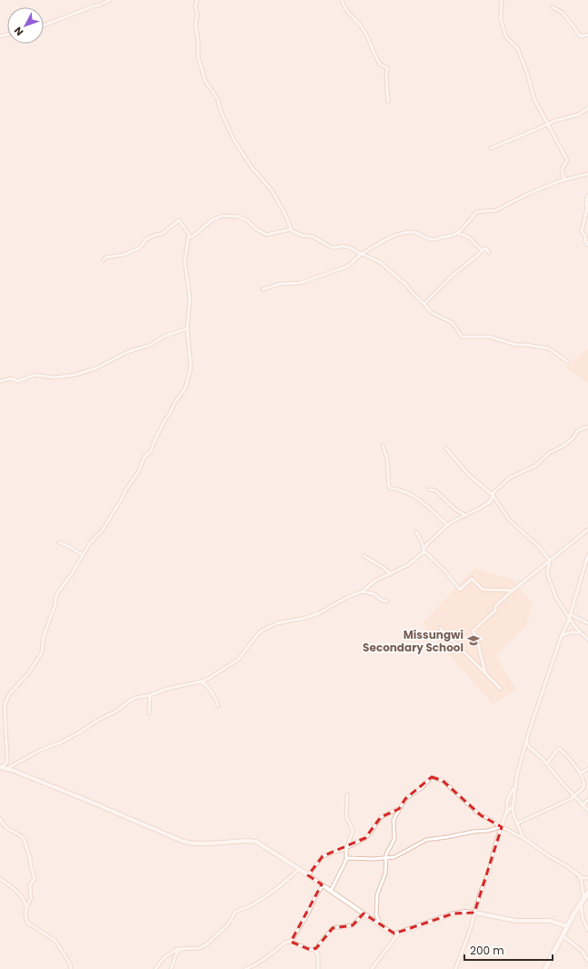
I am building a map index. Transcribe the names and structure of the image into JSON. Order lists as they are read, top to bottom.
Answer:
{
  "places": {
    "school or university": ["Missungwi Secondary School"]
  },
  "scale_bar": "200 m",
  "north": "bottom left"
}
